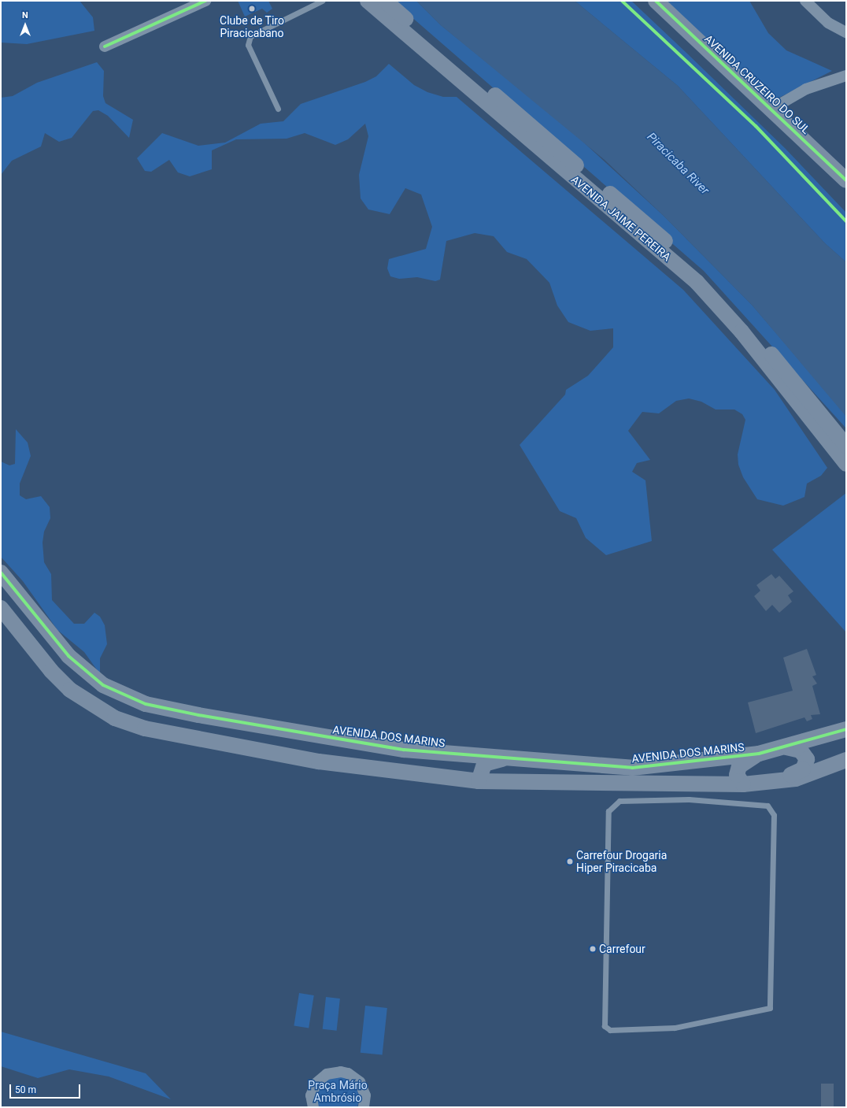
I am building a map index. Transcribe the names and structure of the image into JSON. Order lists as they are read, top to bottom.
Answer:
{
  "streets": {
    "street": ["AVENIDA CRUZEIRO DO SUL", "AVENIDA JAIME PEREIRA", "AVENIDA DOS MARINS"]
  },
  "water": ["Piracicaba River"],
  "parks": ["Praça Mário Ambrósio"],
  "places": ["Clube de Tiro Piracicabano", "Carrefour Drogaria Hiper Piracicaba", "Carrefour"],
  "scale_bar": "50 m",
  "north": "top"
}
